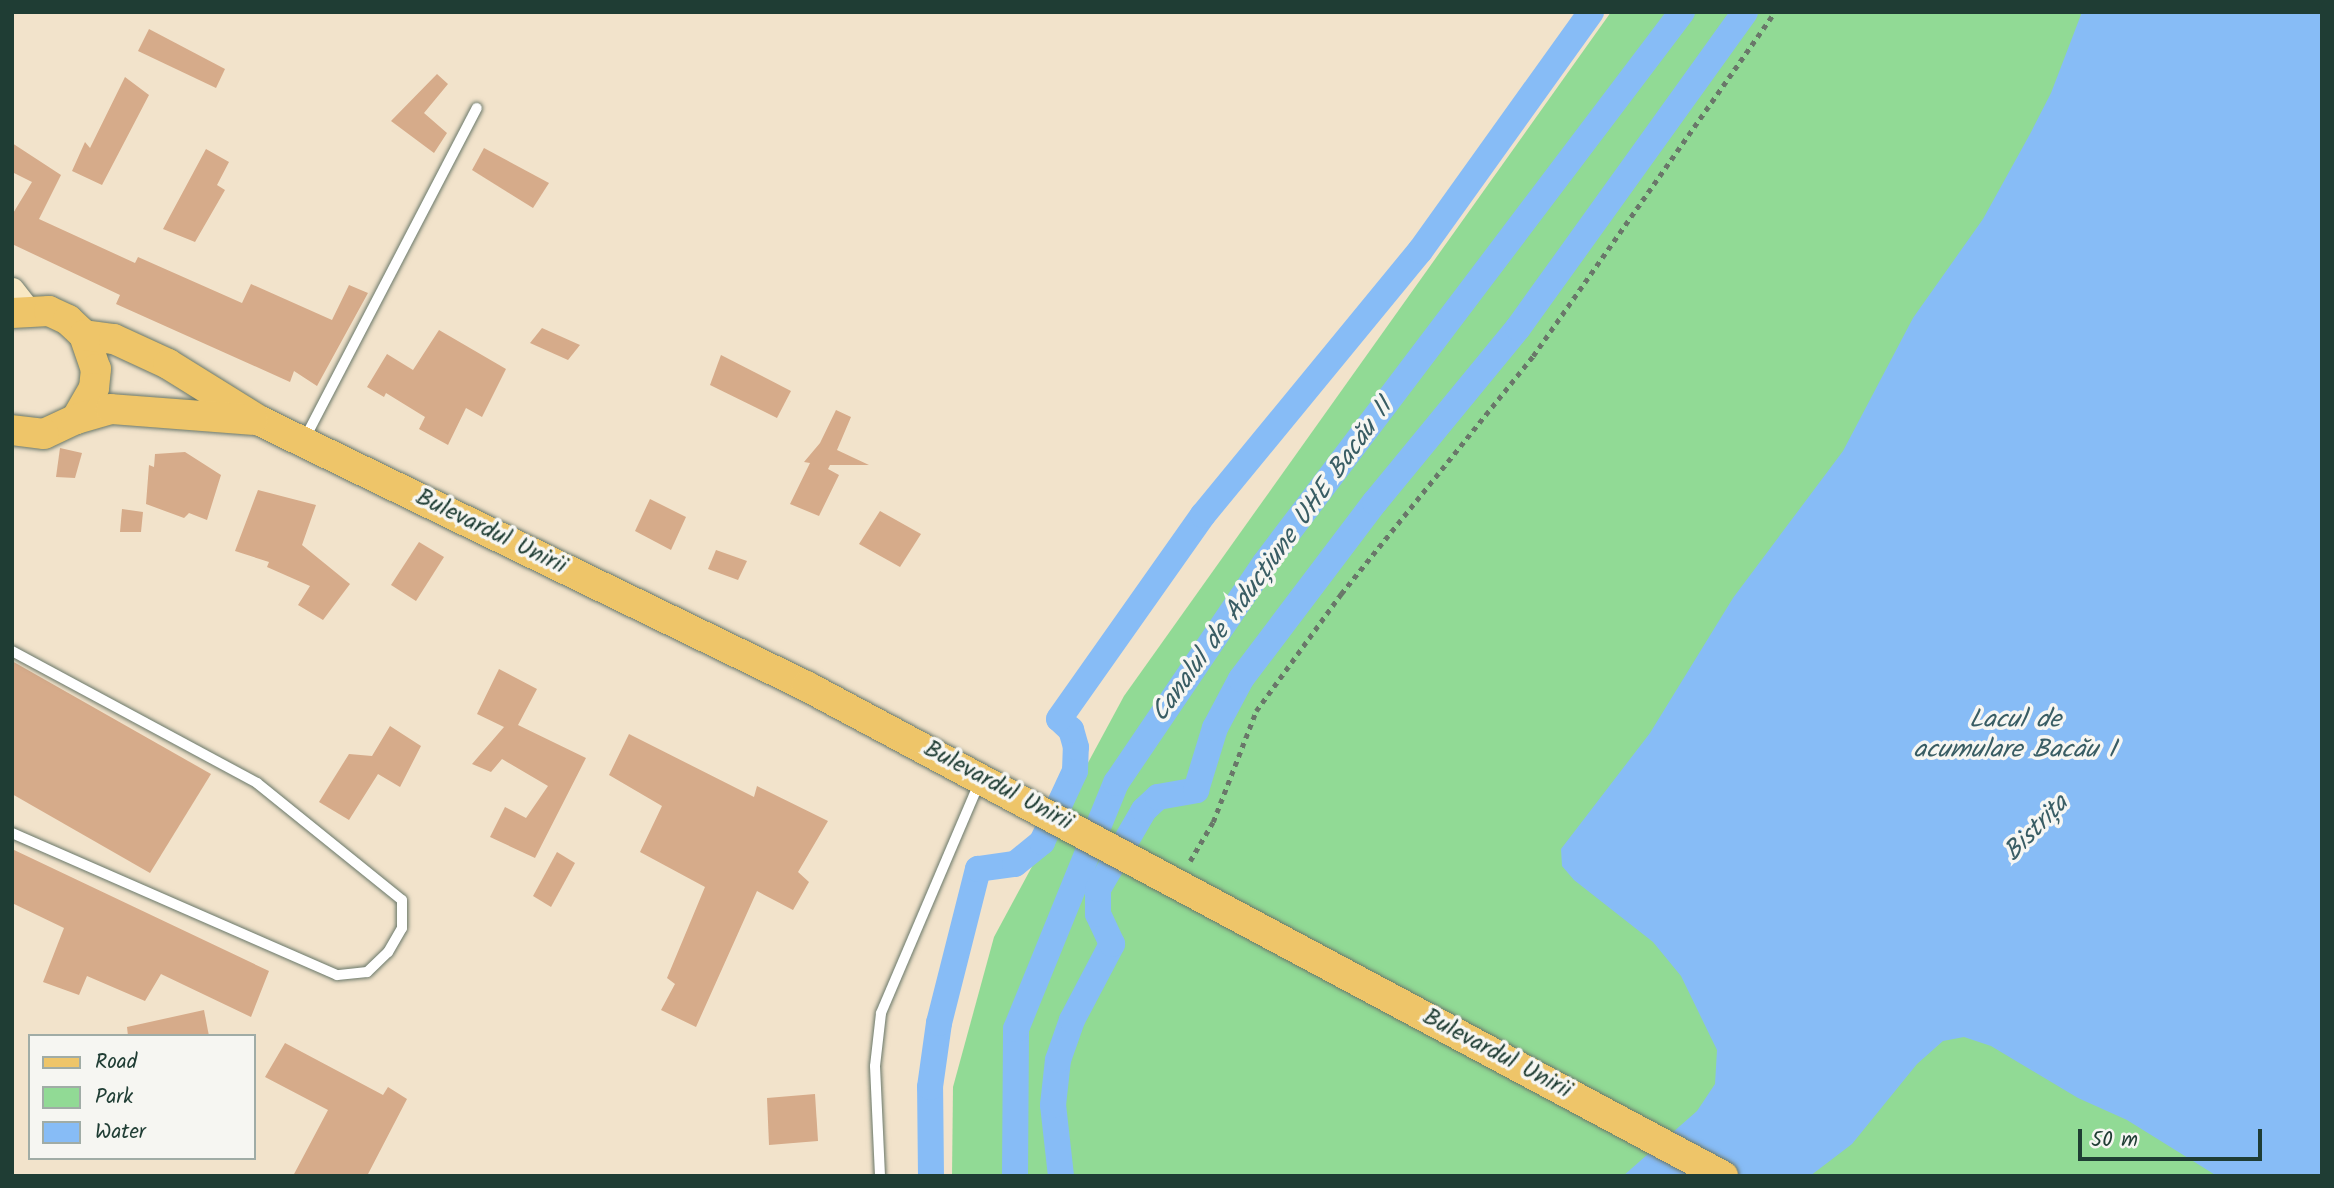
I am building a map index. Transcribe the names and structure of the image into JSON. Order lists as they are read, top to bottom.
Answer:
{
  "streets": {
    "main road": ["Bulevardul Unirii"]
  },
  "water": ["Canalul de Aducțiune UHE Bacău II", "Lacul de acumulare Bacău I", "Bistrița"],
  "legend": ["Road", "Park", "Water"],
  "scale_bar": "50 m"
}
